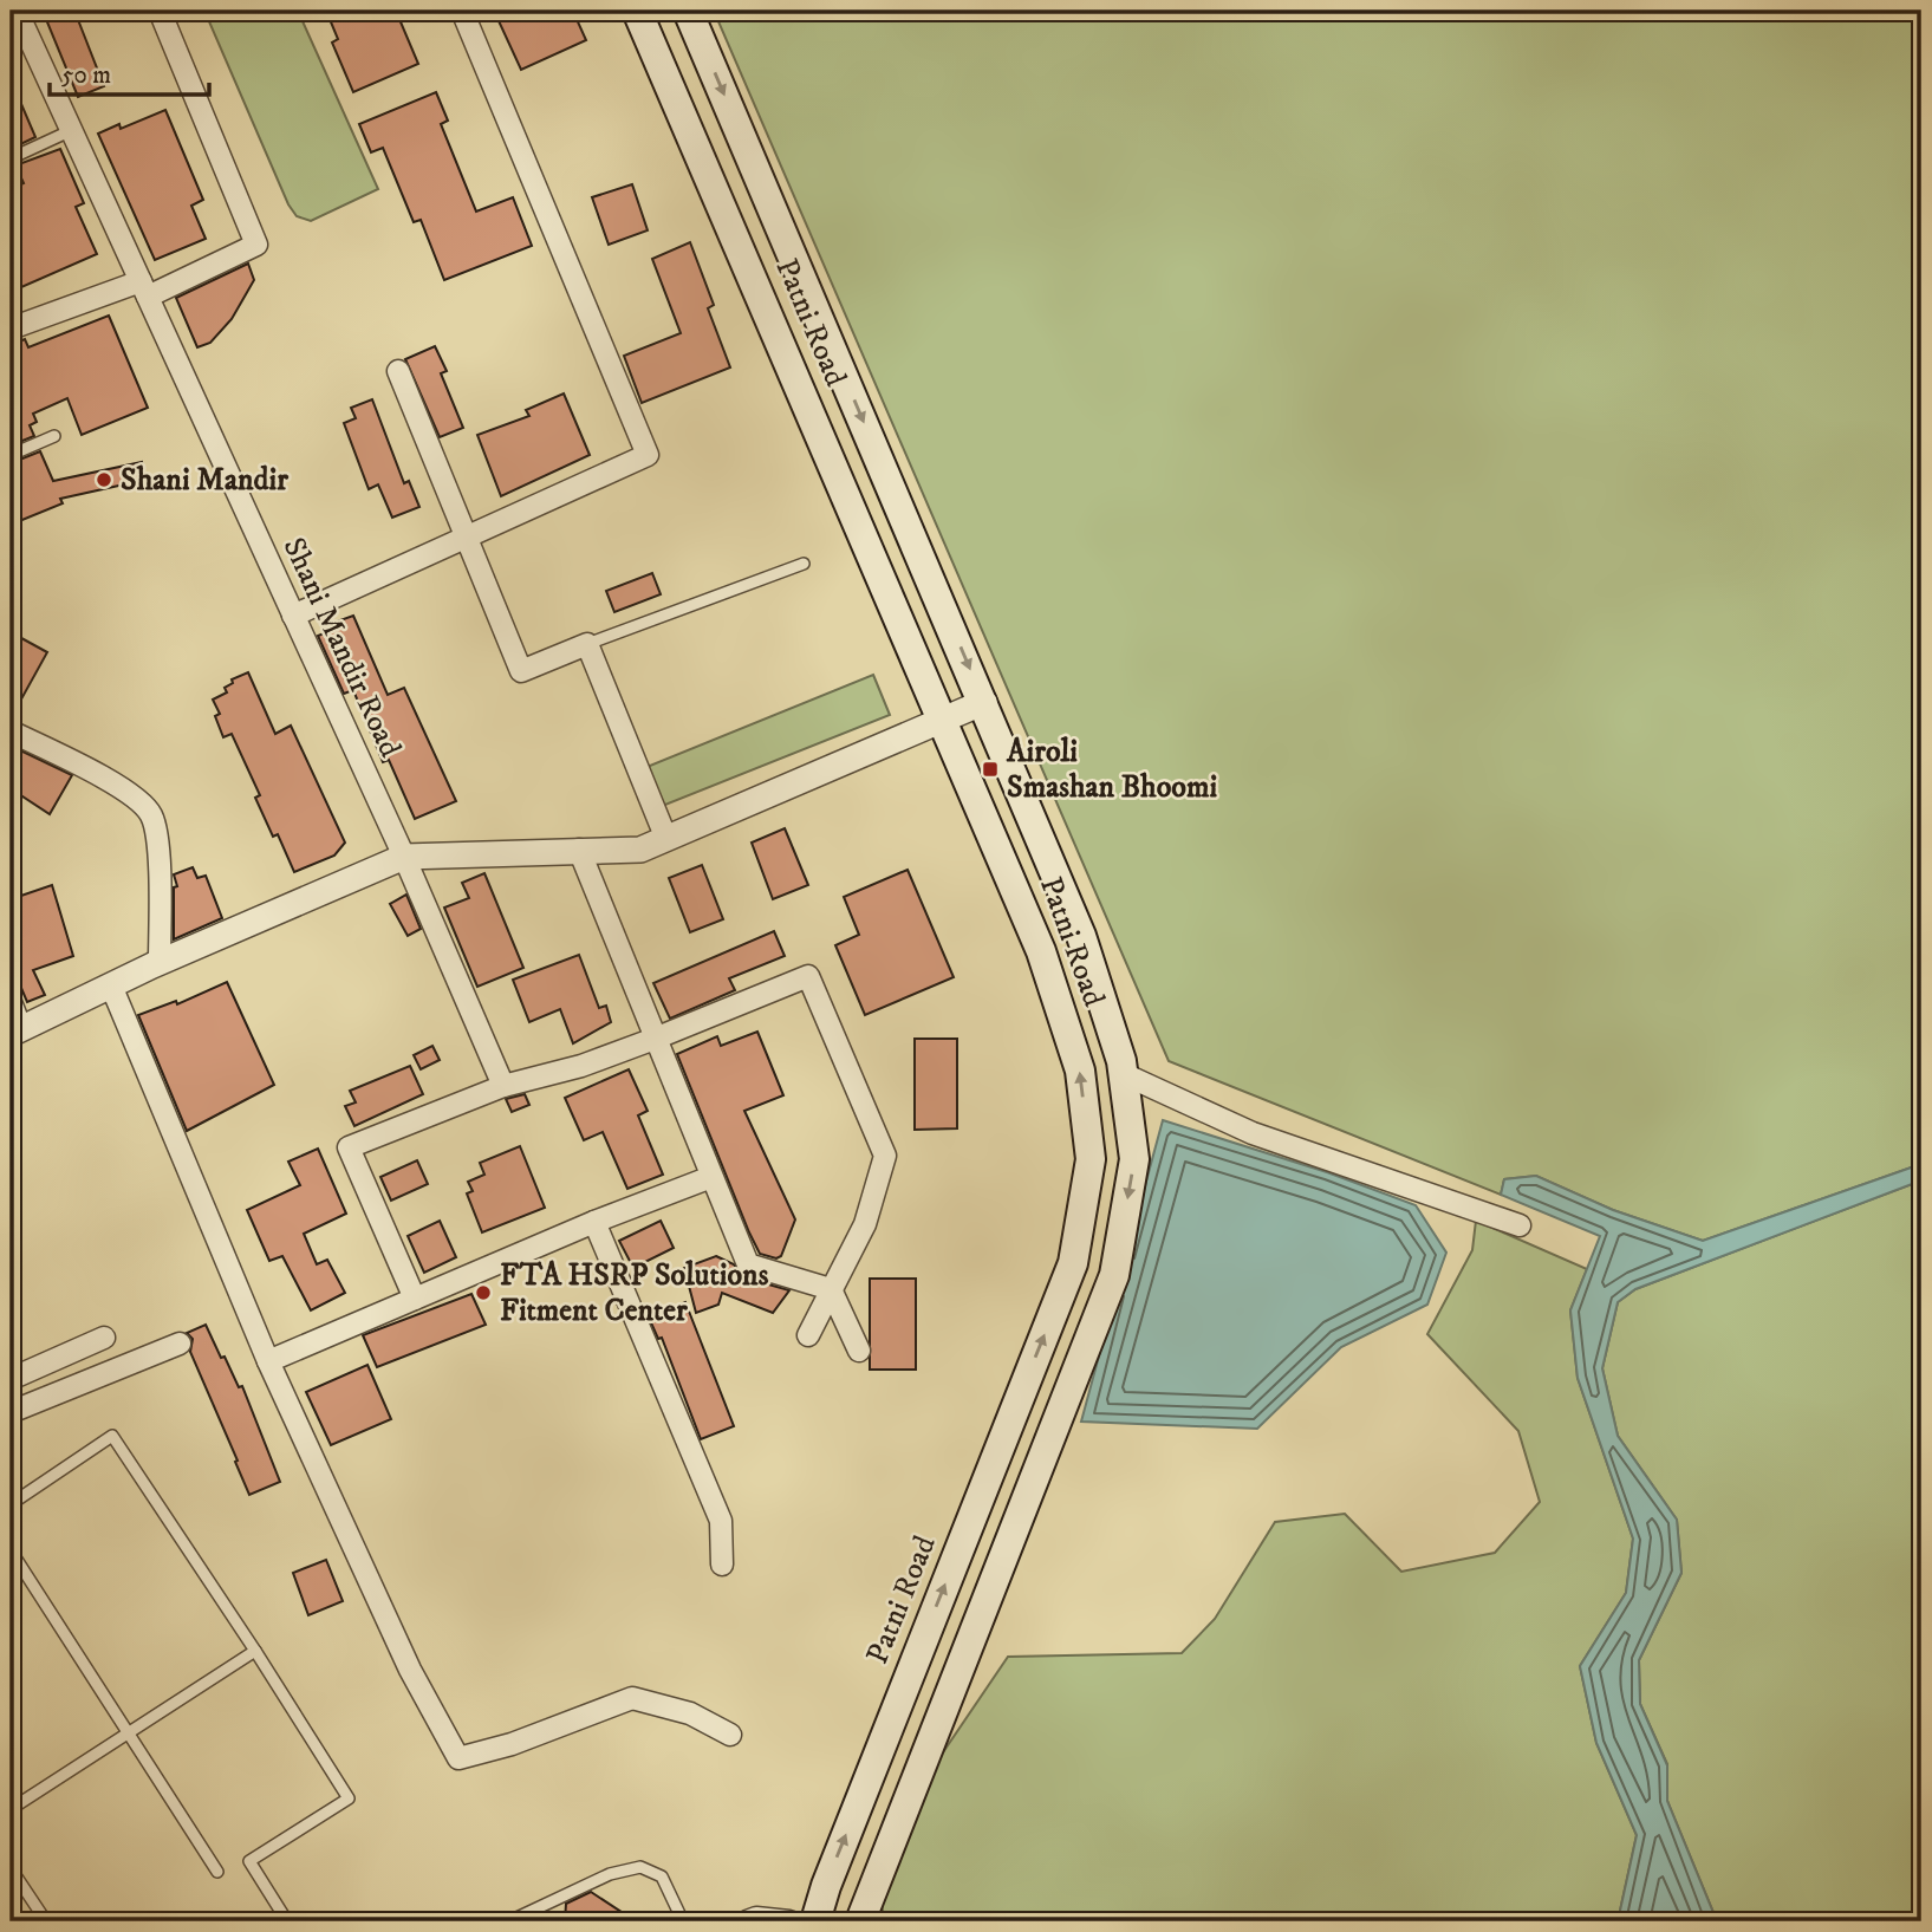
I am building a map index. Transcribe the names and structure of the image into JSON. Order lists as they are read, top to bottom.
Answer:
{
  "streets": {
    "main road": ["Patni Road"],
    "street": ["Shani Mandir Road"]
  },
  "places": {
    "other": ["Shani Mandir", "FTA HSRP Solutions Fitment Center"],
    "transit": ["Airoli Smashan Bhoomi"]
  },
  "scale_bar": "50 m"
}
